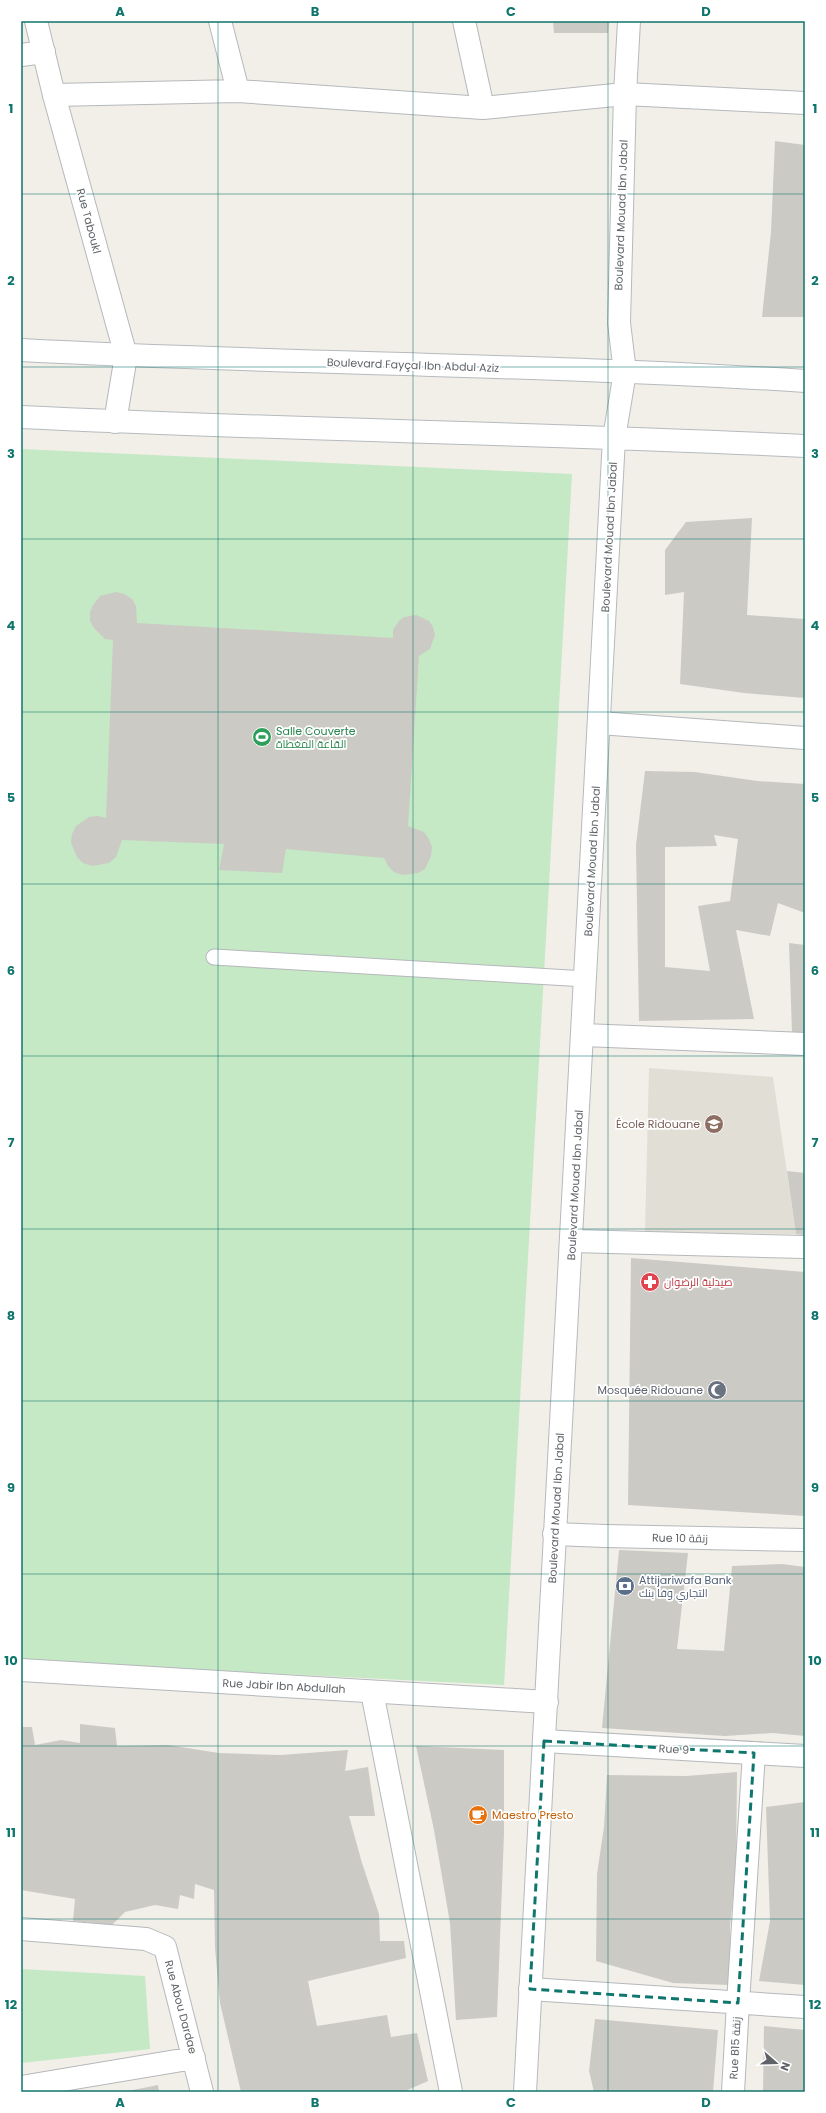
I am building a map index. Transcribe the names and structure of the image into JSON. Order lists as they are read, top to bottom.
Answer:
{
  "streets": {
    "street": [
      "Boulevard Mouad Ibn Jabal",
      "Rue Taboukl",
      "Boulevard Fayçal Ibn Abdul Aziz",
      "Rue 10 زنقة",
      "Rue Jabir Ibn Abdullah",
      "Rue 9",
      "Rue Abou Dardae",
      "Rue B15 زنقة"
    ]
  },
  "crossings": [
    ["Boulevard Mouad Ibn Jabal", "Boulevard Fayçal Ibn Abdul Aziz"],
    ["Boulevard Mouad Ibn Jabal", "Rue 10 زنقة"],
    ["Boulevard Mouad Ibn Jabal", "Rue Jabir Ibn Abdullah"],
    ["Boulevard Mouad Ibn Jabal", "Rue 9"],
    ["Rue Taboukl", "Boulevard Fayçal Ibn Abdul Aziz"],
    ["Rue 9", "Rue B15 زنقة"]
  ],
  "places": {
    "sports": ["Salle Couverte القاعة المغطاة"],
    "school or university": ["École Ridouane"],
    "pharmacy": ["صيدلية الرضوان"],
    "mosque": ["Mosquée Ridouane"],
    "bank": ["Attijariwafa Bank التجاري وفا بنك"],
    "cafe": ["Maestro Presto"]
  },
  "north": "right",
  "grid": {
    "columns": [
      "A",
      "B",
      "C",
      "D"
    ],
    "rows": [
      "1",
      "2",
      "3",
      "4",
      "5",
      "6",
      "7",
      "8",
      "9",
      "10",
      "11",
      "12"
    ]
  }
}
